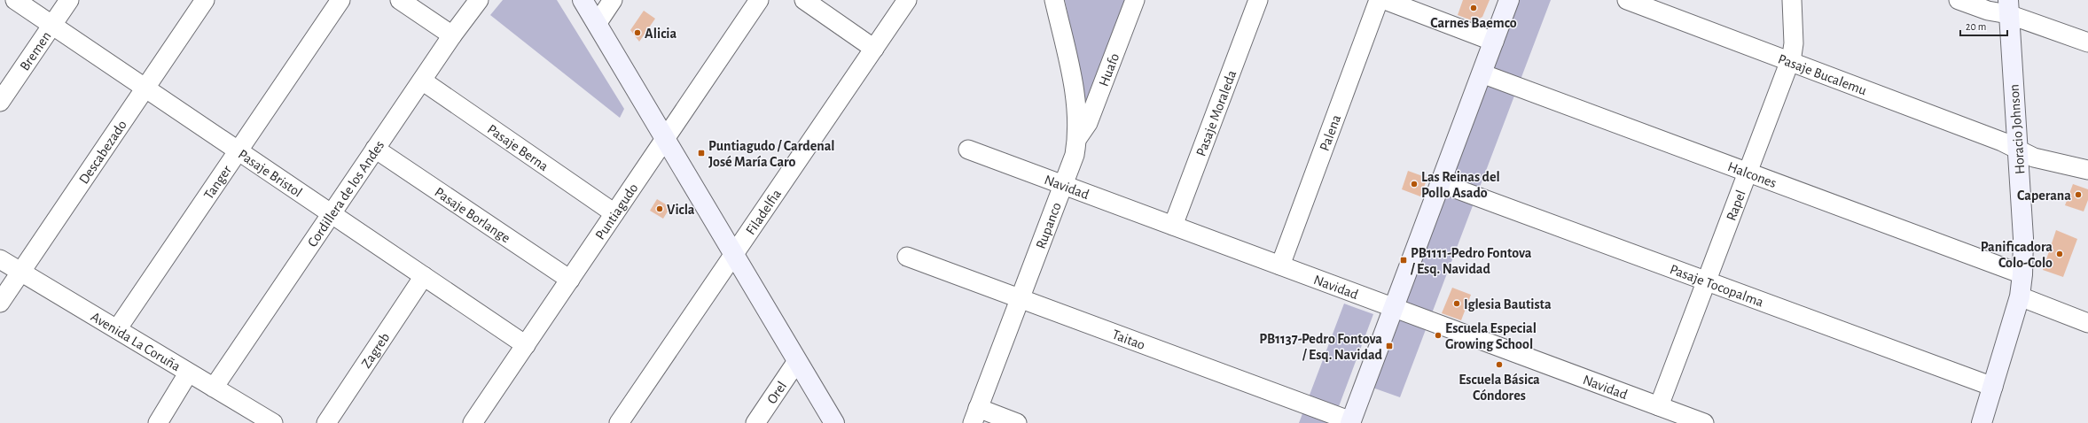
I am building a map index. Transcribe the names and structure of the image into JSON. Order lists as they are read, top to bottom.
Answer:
{
  "streets": {
    "main road": ["Horacio Johnson"],
    "street": [
      "Bremen",
      "Huafo",
      "Pasaje Bucalemu",
      "Pasaje Moraleda",
      "Palena",
      "Pasaje Berna",
      "Descabezado",
      "Pasaje Bristol",
      "Halcones",
      "Tanger",
      "Navidad",
      "Cordillera de los Andes",
      "Rapel",
      "Puntiagudo",
      "Filadelfia",
      "Pasaje Borlange",
      "Rupanco",
      "Pasaje Tocopalma",
      "Taitao",
      "Avenida La Coruña",
      "Zagreb",
      "Orel"
    ]
  },
  "crossings": [
    ["Bremen", "Pasaje Bristol"],
    ["Huafo", "Rupanco"],
    ["Pasaje Bucalemu", "Horacio Johnson"],
    ["Pasaje Bucalemu", "Rapel"],
    ["Pasaje Moraleda", "Navidad"],
    ["Horacio Johnson", "Halcones"],
    ["Horacio Johnson", "Pasaje Tocopalma"],
    ["Palena", "Navidad"],
    ["Pasaje Berna", "Cordillera de los Andes"],
    ["Pasaje Berna", "Puntiagudo"],
    ["Descabezado", "Pasaje Bristol"],
    ["Descabezado", "Avenida La Coruña"],
    ["Pasaje Bristol", "Tanger"],
    ["Pasaje Bristol", "Cordillera de los Andes"],
    ["Pasaje Bristol", "Puntiagudo"],
    ["Pasaje Bristol", "Zagreb"],
    ["Halcones", "Rapel"],
    ["Tanger", "Avenida La Coruña"],
    ["Navidad", "Rapel"],
    ["Navidad", "Rupanco"],
    ["Cordillera de los Andes", "Pasaje Borlange"],
    ["Cordillera de los Andes", "Avenida La Coruña"],
    ["Rapel", "Pasaje Tocopalma"],
    ["Puntiagudo", "Pasaje Borlange"],
    ["Rupanco", "Taitao"]
  ],
  "places": {
    "other": [
      "Carnes Baemco",
      "Alicia",
      "Las Reinas del Pollo Asado",
      "Caperana",
      "Vicla",
      "Panificadora Colo-Colo",
      "Iglesia Bautista",
      "Escuela Especial Growing School",
      "Escuela Básica Cóndores"
    ],
    "transit": ["Puntiagudo / Cardenal José María Caro", "PB1111-Pedro Fontova / Esq. Navidad", "PB1137-Pedro Fontova / Esq. Navidad"]
  },
  "scale_bar": "20 m"
}
